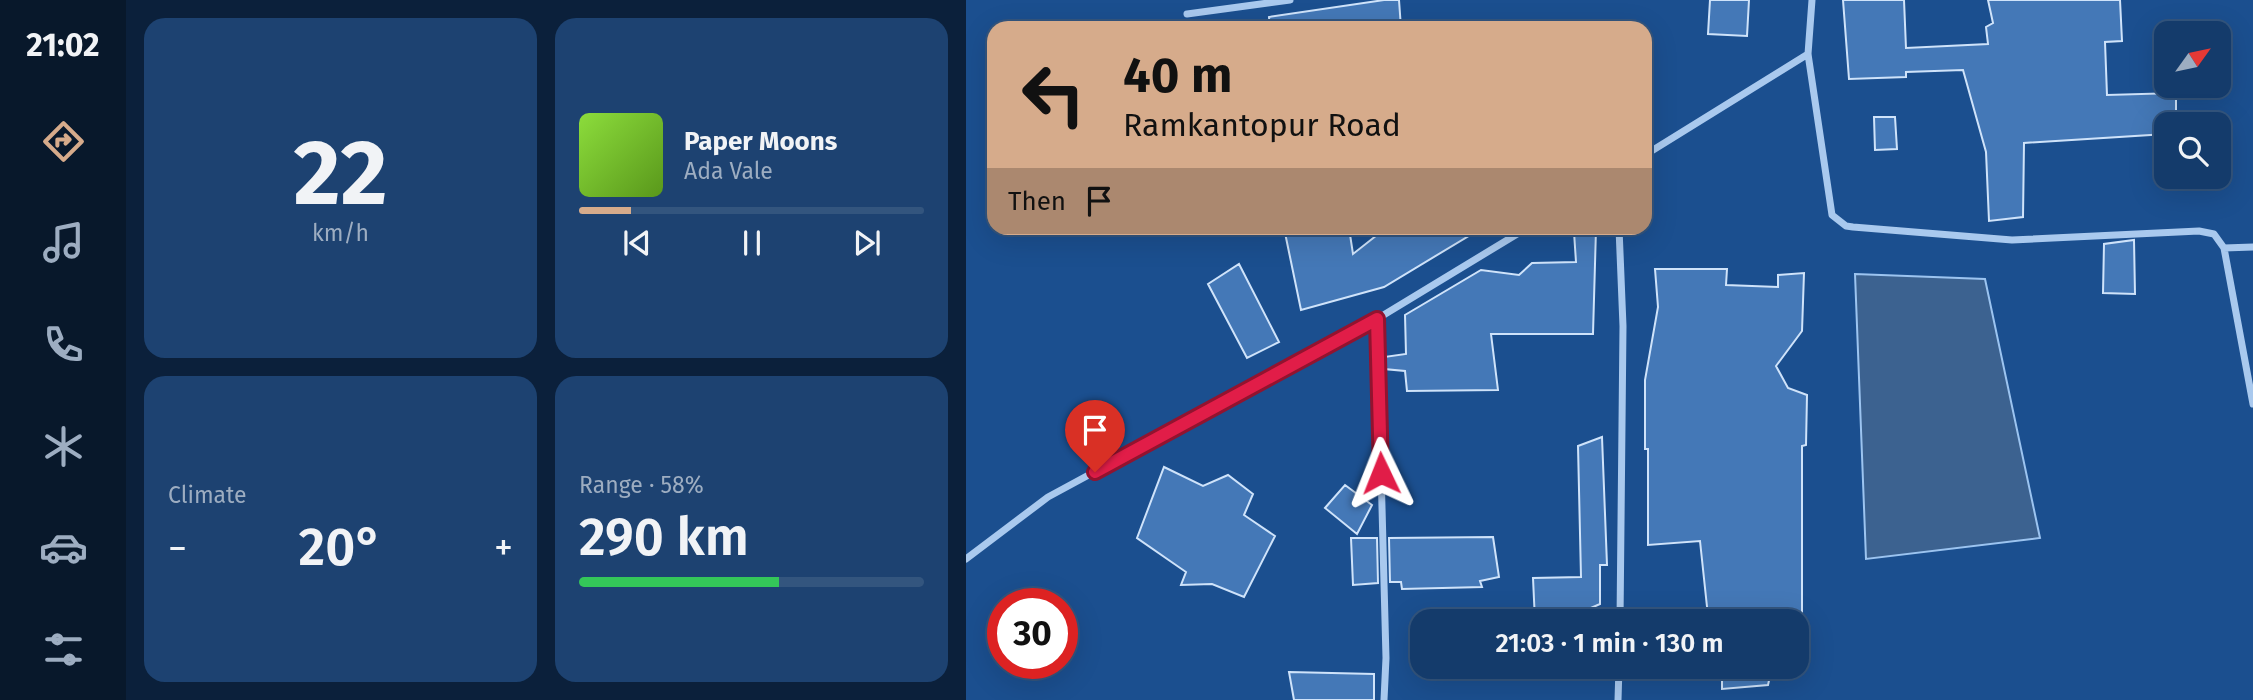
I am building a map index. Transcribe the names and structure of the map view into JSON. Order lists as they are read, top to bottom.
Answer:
{
  "north": "top right",
  "page": {
    "tabs": "21:02",
    "tile": [
      ["22", "km/h"],
      "Climate",
      ["Range · 58%", "290 km"]
    ],
    "turn": ["40 m", "Ramkantopur Road"],
    "song": ["Paper Moons", "Ada Vale"],
    "then": "Then",
    "heat": ["−", "20°", "+"],
    "limit": "30",
    "trip": "21:03 · 1 min · 130 m"
  }
}
